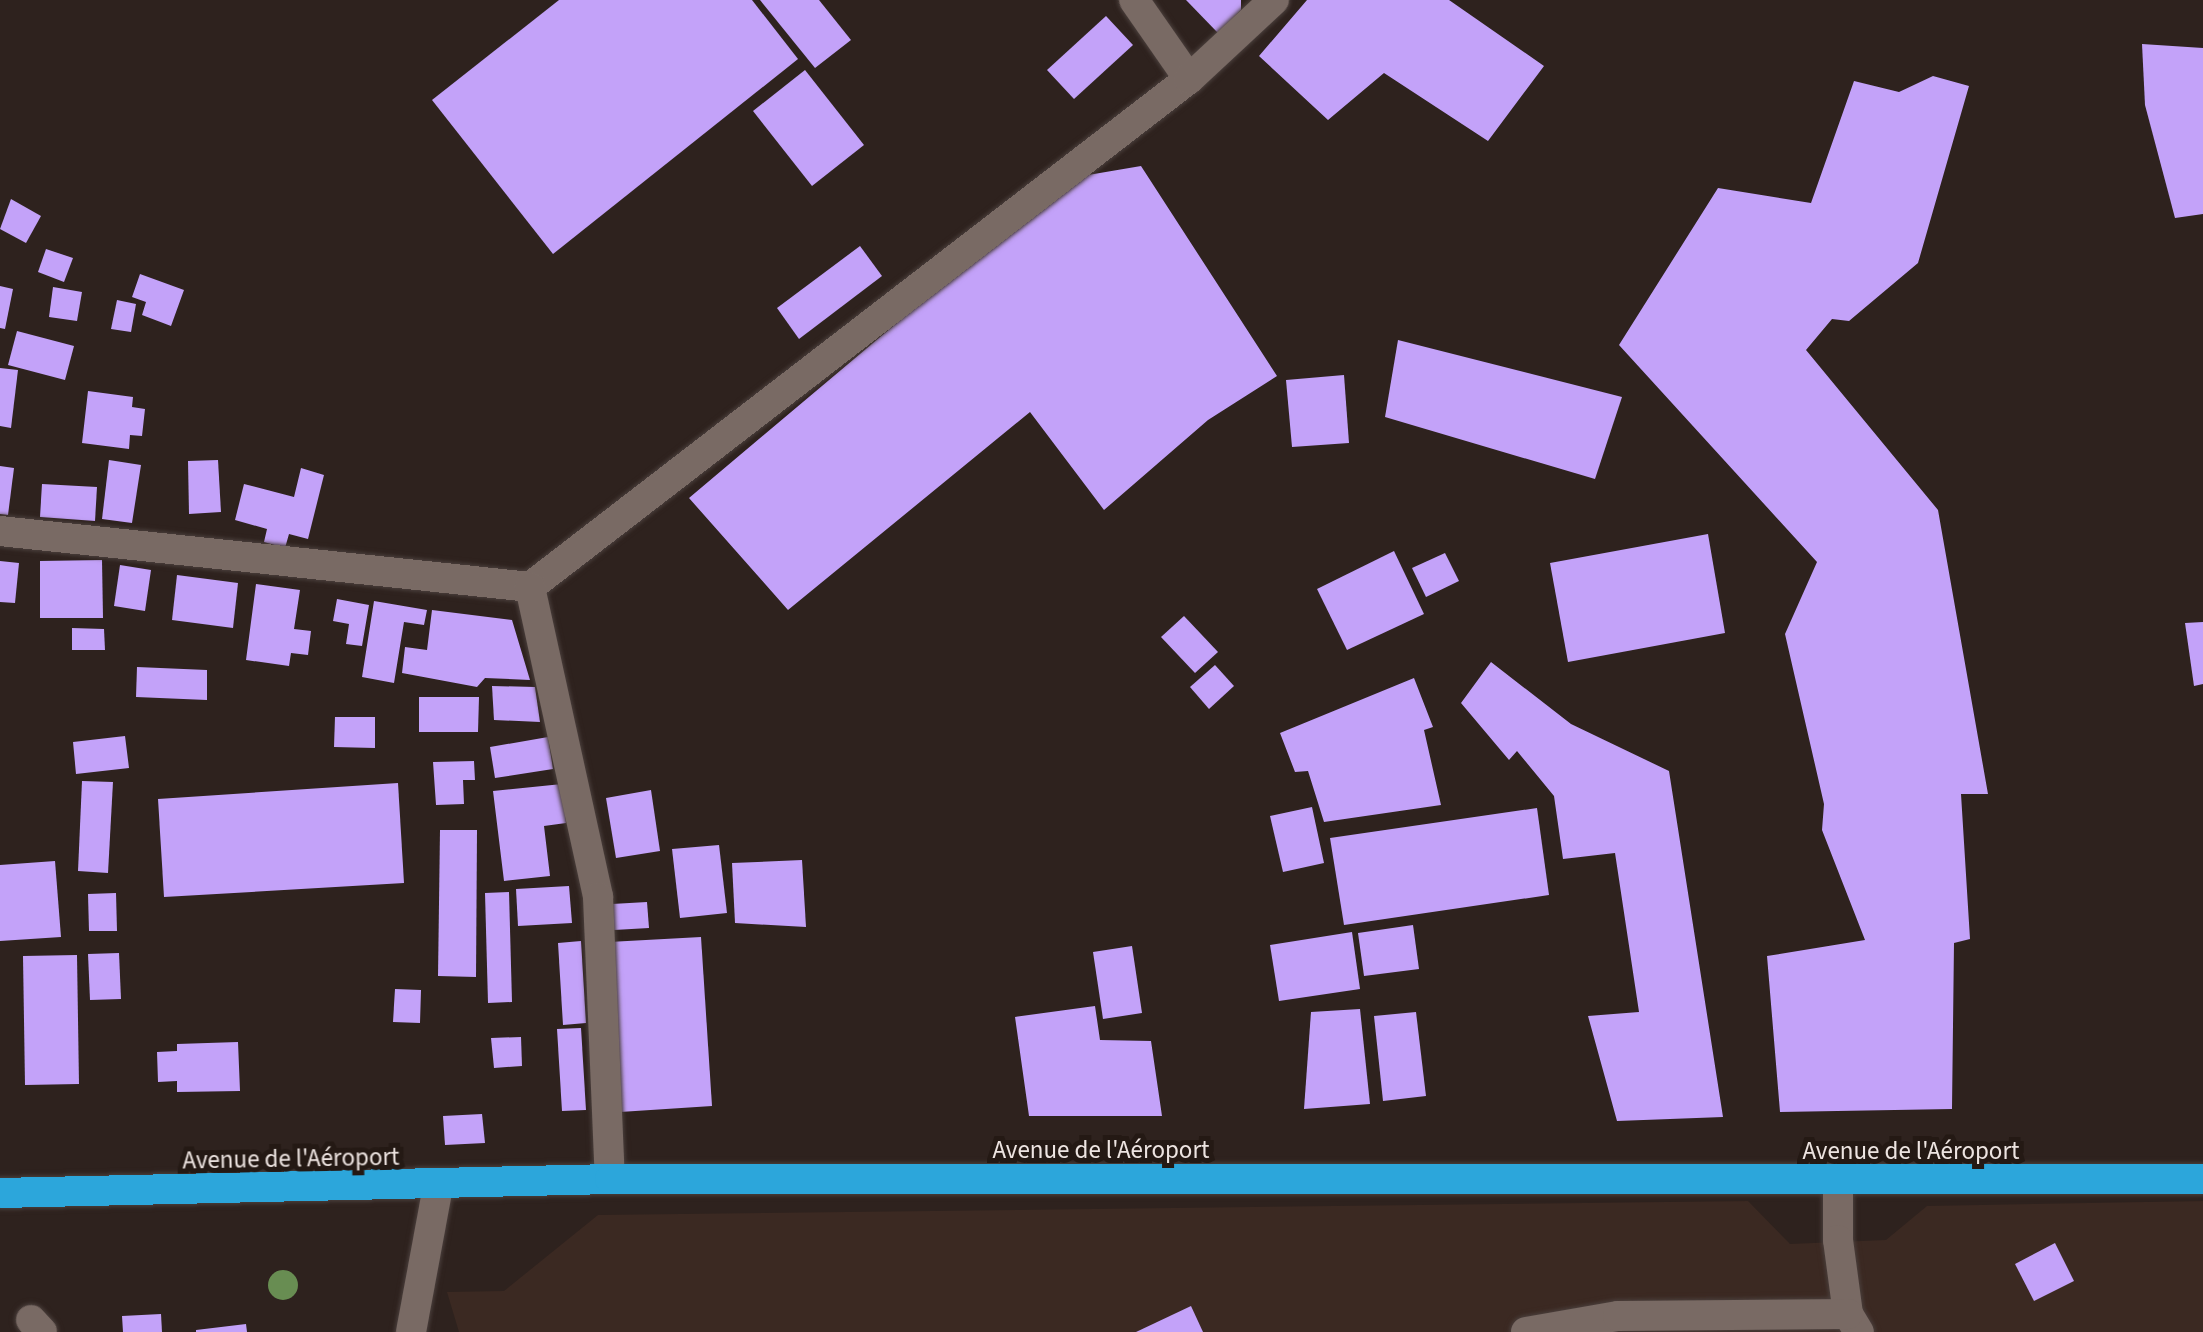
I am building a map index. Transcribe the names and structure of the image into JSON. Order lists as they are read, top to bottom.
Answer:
{
  "streets": {
    "highway": ["Avenue de l'Aéroport"]
  }
}
